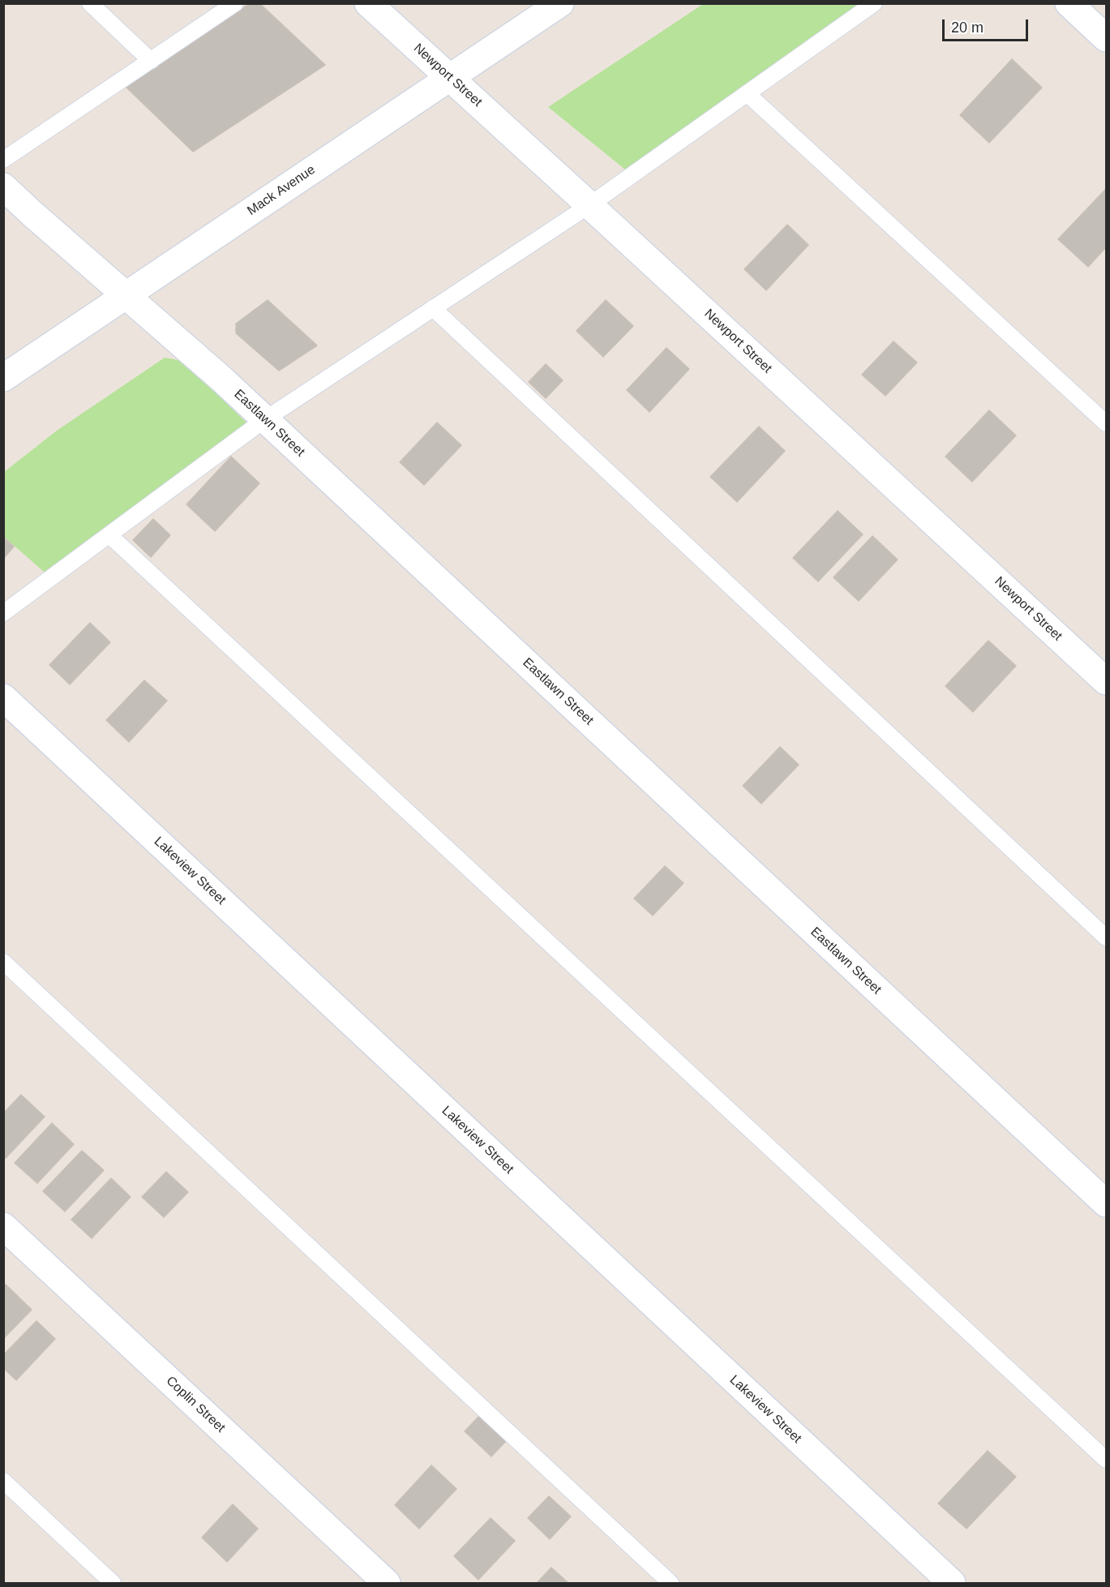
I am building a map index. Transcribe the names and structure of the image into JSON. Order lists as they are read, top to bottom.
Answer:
{
  "streets": {
    "street": [
      "Newport Street",
      "Mack Avenue",
      "Eastlawn Street",
      "Lakeview Street",
      "Coplin Street"
    ]
  },
  "crossings": [
    ["Newport Street", "Mack Avenue"],
    ["Mack Avenue", "Eastlawn Street"]
  ],
  "scale_bar": "20 m"
}
